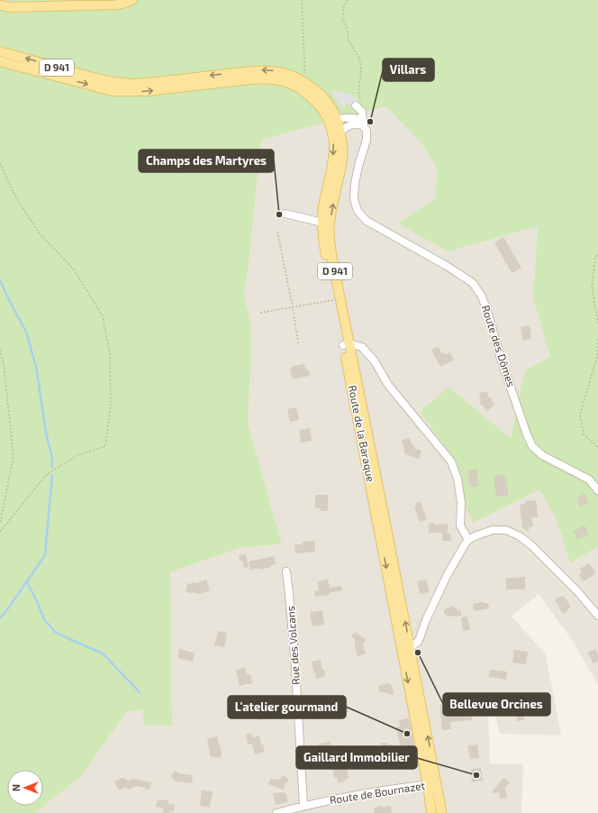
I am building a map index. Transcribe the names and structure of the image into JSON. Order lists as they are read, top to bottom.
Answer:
{
  "streets": {
    "main road": ["D 941", "Route de la Baraque"],
    "street": ["Route des Dômes", "Rue des Volcans", "Route de Bournazet"]
  },
  "crossings": [
    ["D 941", "Route de la Baraque"],
    ["Route de la Baraque", "Route de Bournazet"],
    ["Rue des Volcans", "Route de Bournazet"]
  ],
  "places": [
    "Villars",
    "Champs des Martyres",
    "Bellevue Orcines",
    "L'atelier gourmand",
    "Gaillard Immobilier"
  ],
  "north": "left"
}
